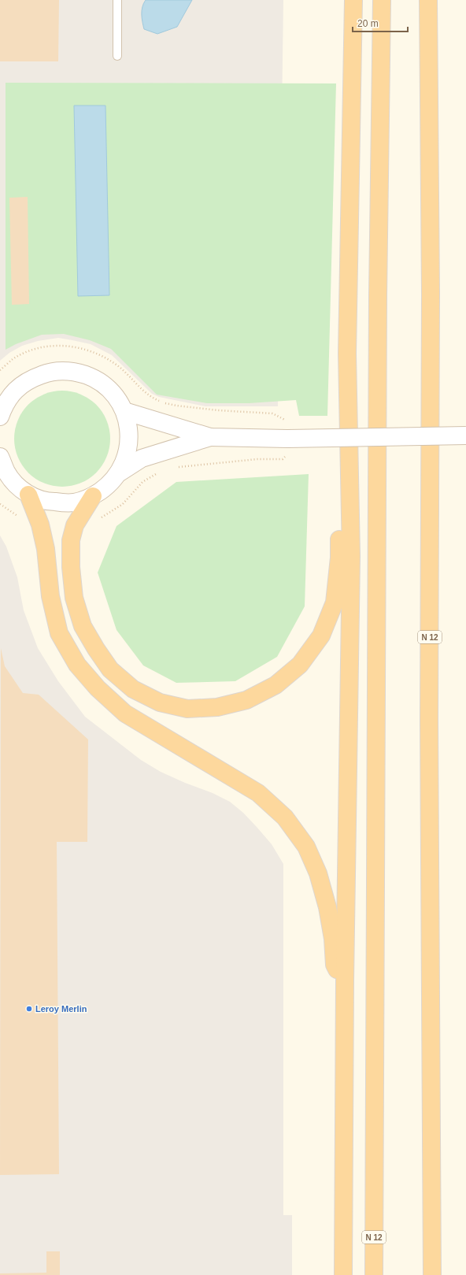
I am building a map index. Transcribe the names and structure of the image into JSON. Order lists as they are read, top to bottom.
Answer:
{
  "streets": {
    "highway": ["N 12"]
  },
  "places": ["Leroy Merlin"],
  "scale_bar": "20 m"
}
